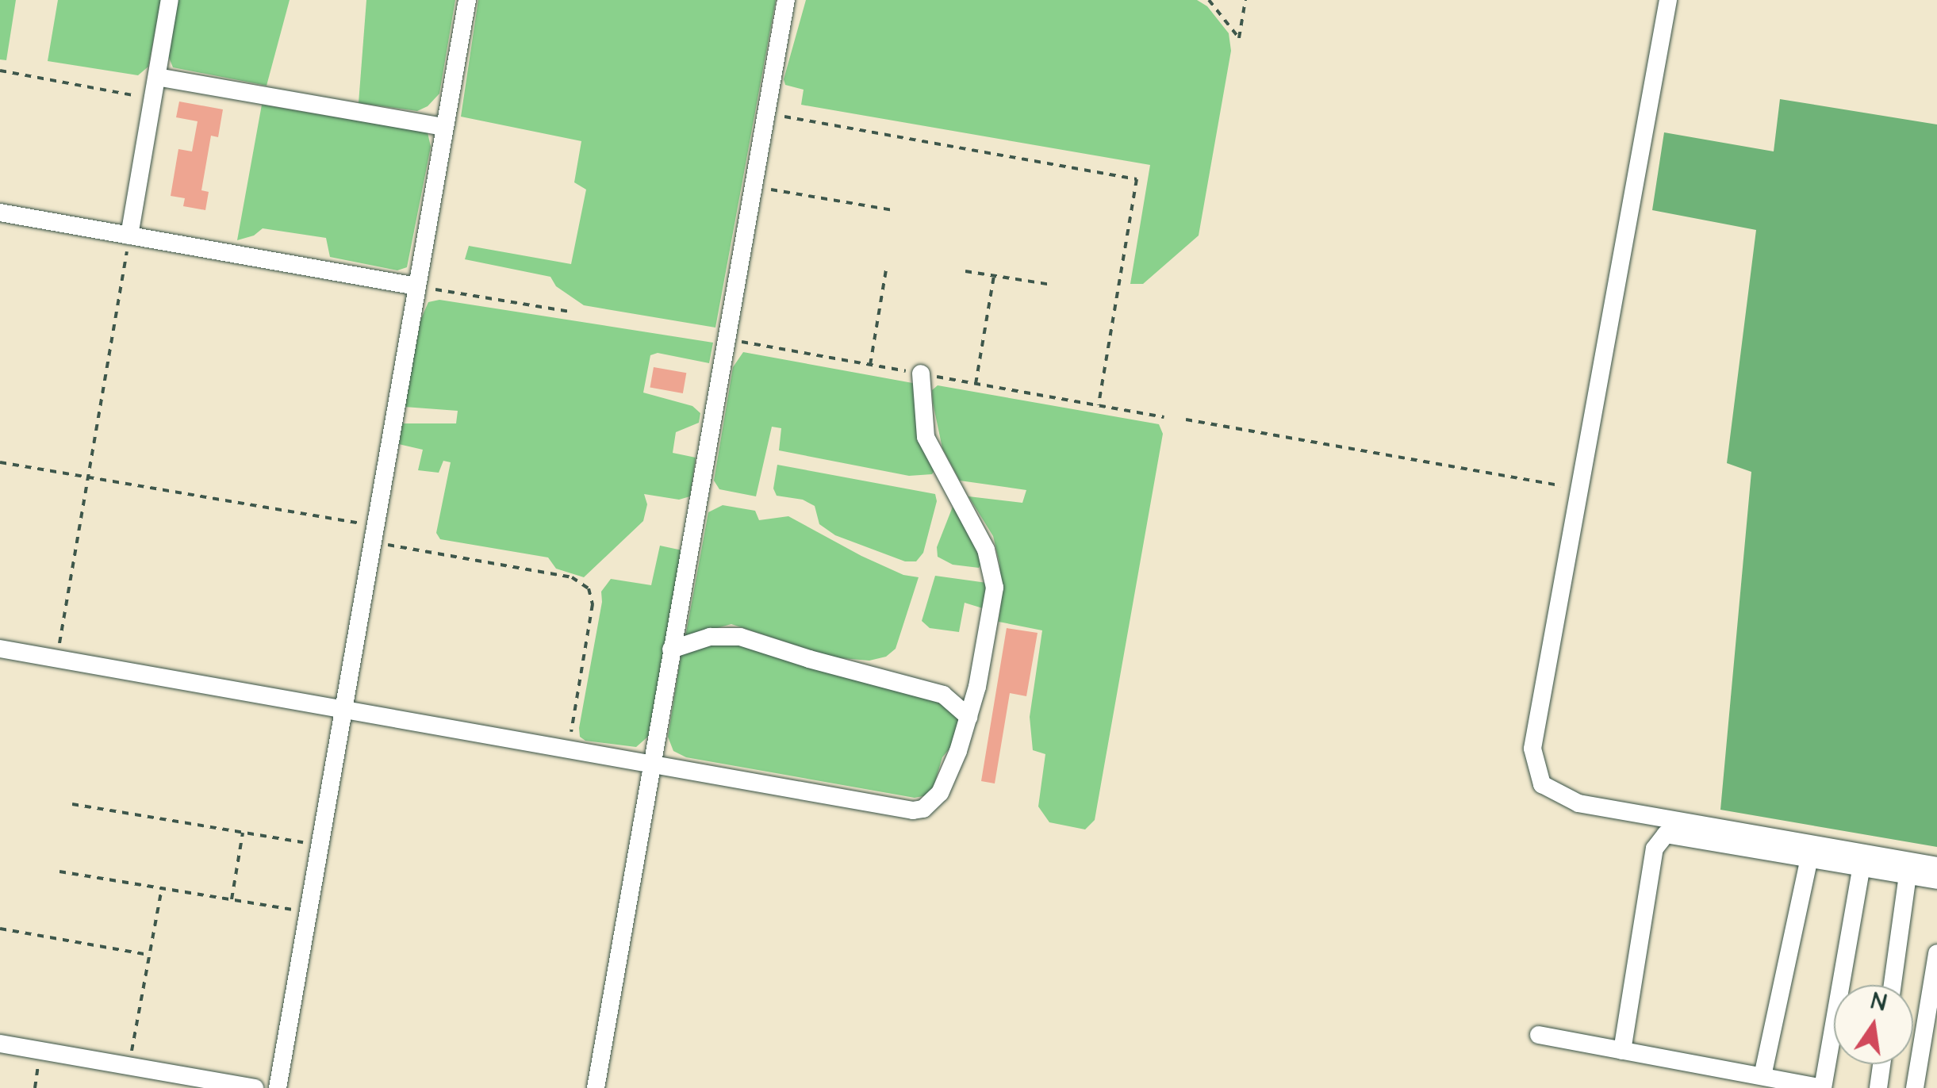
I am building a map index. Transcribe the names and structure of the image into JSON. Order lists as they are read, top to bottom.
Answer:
{
  "north": "top"
}
